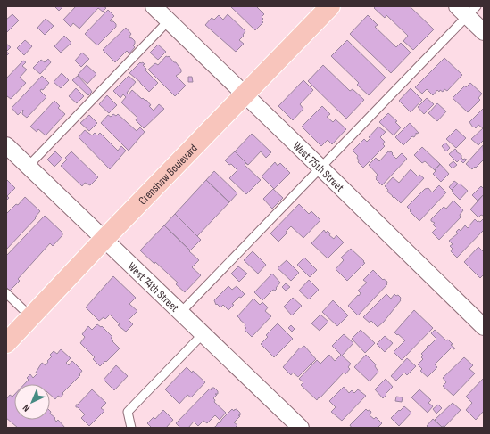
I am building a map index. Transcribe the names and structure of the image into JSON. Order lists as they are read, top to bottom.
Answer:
{
  "streets": {
    "main road": ["Crenshaw Boulevard"],
    "street": ["West 75th Street", "West 74th Street"]
  },
  "crossings": [
    ["West 75th Street", "Crenshaw Boulevard"],
    ["Crenshaw Boulevard", "West 74th Street"]
  ],
  "north": "bottom left"
}
